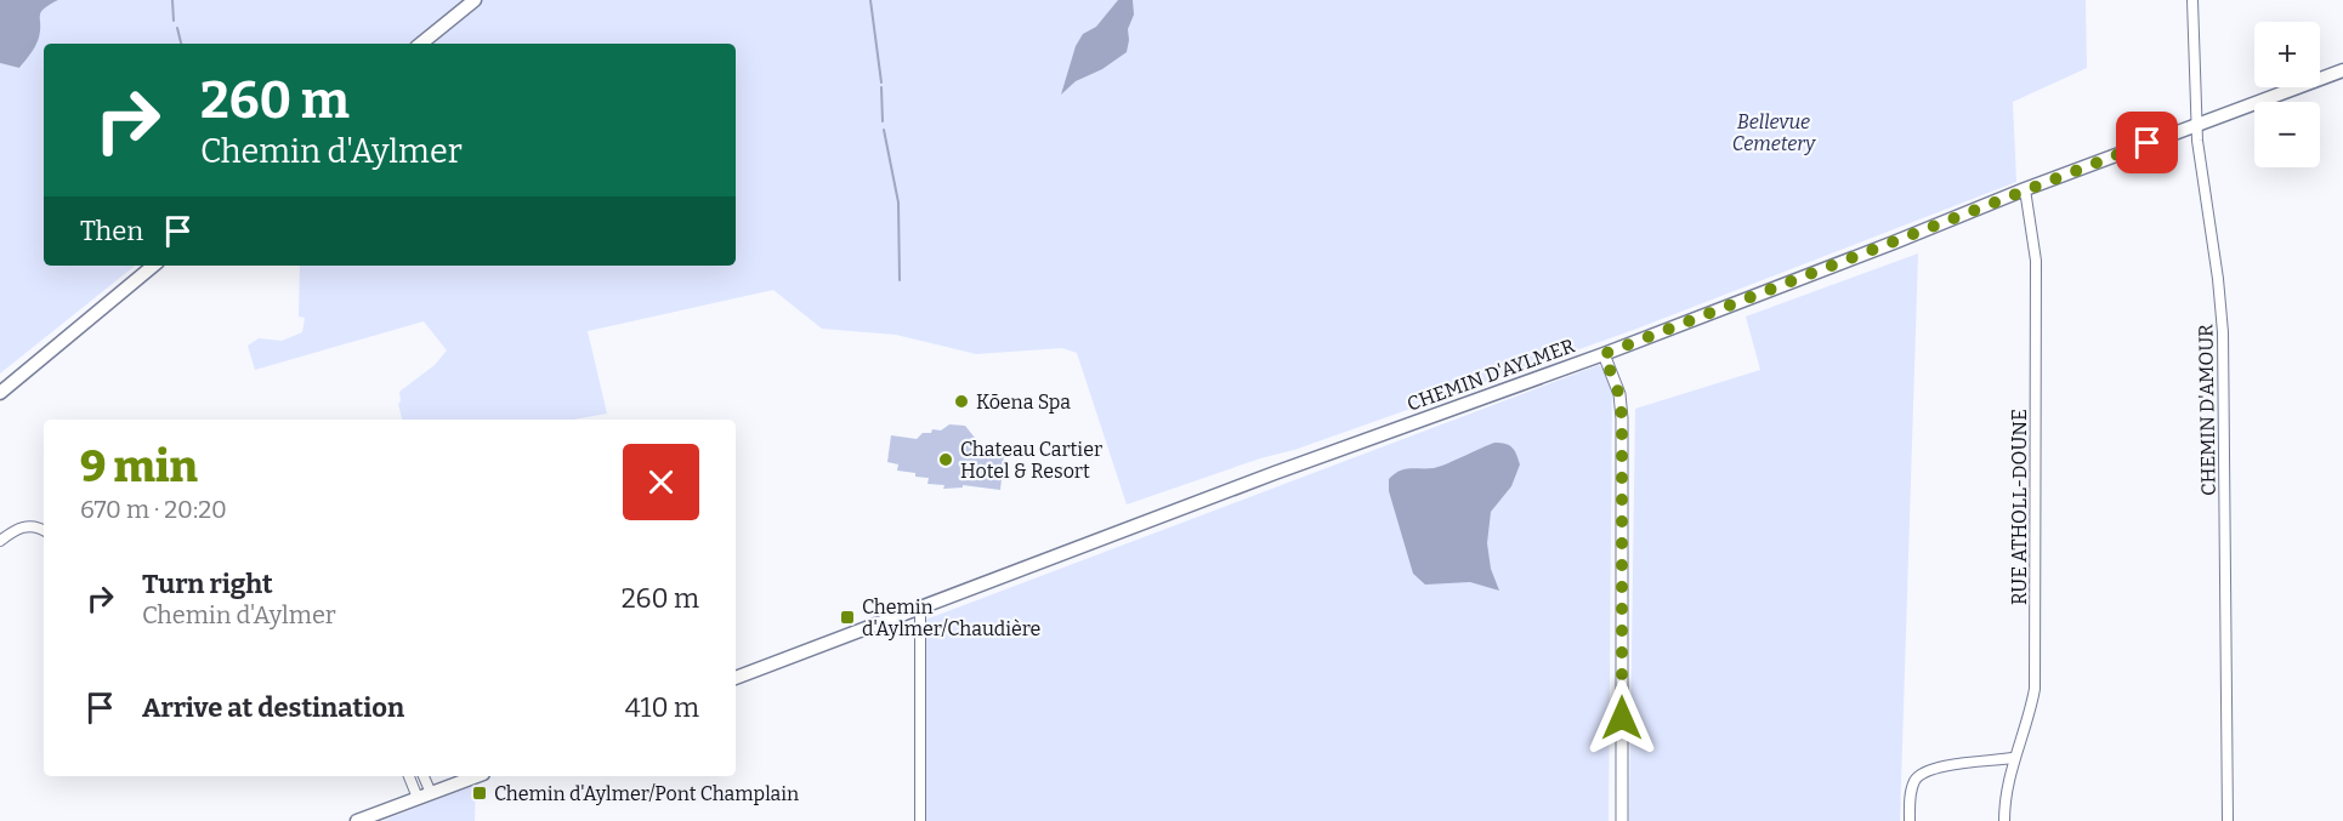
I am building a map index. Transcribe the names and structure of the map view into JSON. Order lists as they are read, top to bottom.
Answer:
{
  "streets": {
    "main road": ["CHEMIN D'AYLMER"],
    "street": ["CHEMIN D'AMOUR", "RUE ATHOLL-DOUNE"]
  },
  "crossings": [
    ["CHEMIN D'AYLMER", "CHEMIN D'AMOUR"],
    ["CHEMIN D'AYLMER", "RUE ATHOLL-DOUNE"]
  ],
  "parks": ["Bellevue Cemetery"],
  "places": {
    "other": ["Kōena Spa", "Chateau Cartier Hotel & Resort"],
    "transit": ["Chemin d'Aylmer/Chaudière", "Chemin d'Aylmer/Pont Champlain"]
  },
  "page": {
    "map_buttons": ["+", "−"],
    "turn": ["260 m", "Chemin d'Aylmer"],
    "then": "Then",
    "heading": ["9 min", "670 m · 20:20"],
    "list": [
      {
        "name": "Turn right",
        "note": "Chemin d'Aylmer",
        "value": "260 m"
      },
      {
        "name": "Arrive at destination",
        "value": "410 m"
      }
    ]
  }
}
